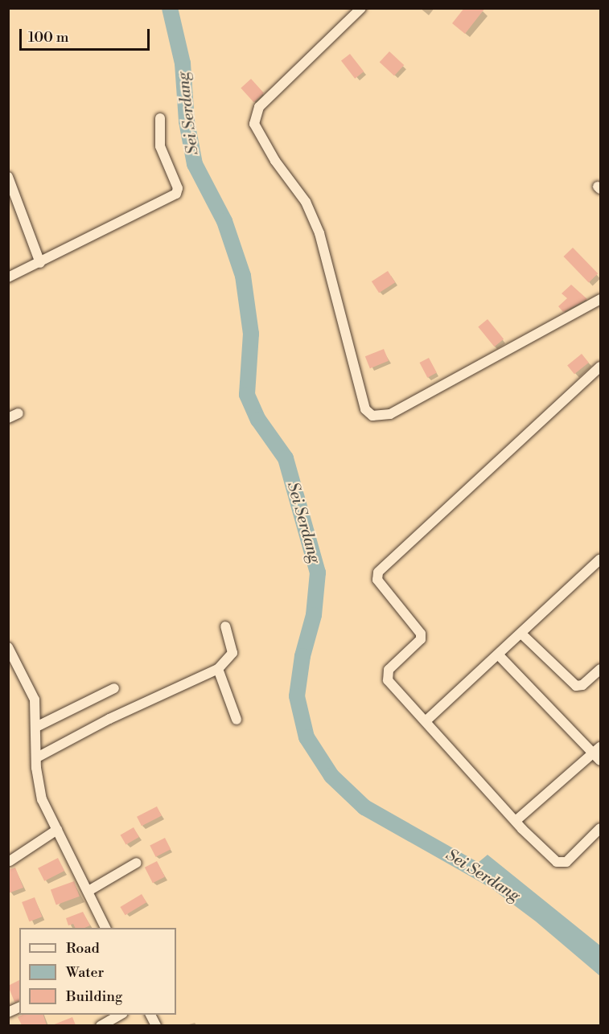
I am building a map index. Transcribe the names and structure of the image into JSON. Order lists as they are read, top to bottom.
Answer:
{
  "water": ["Sei Serdang"],
  "legend": ["Road", "Water", "Building"],
  "scale_bar": "100 m"
}
